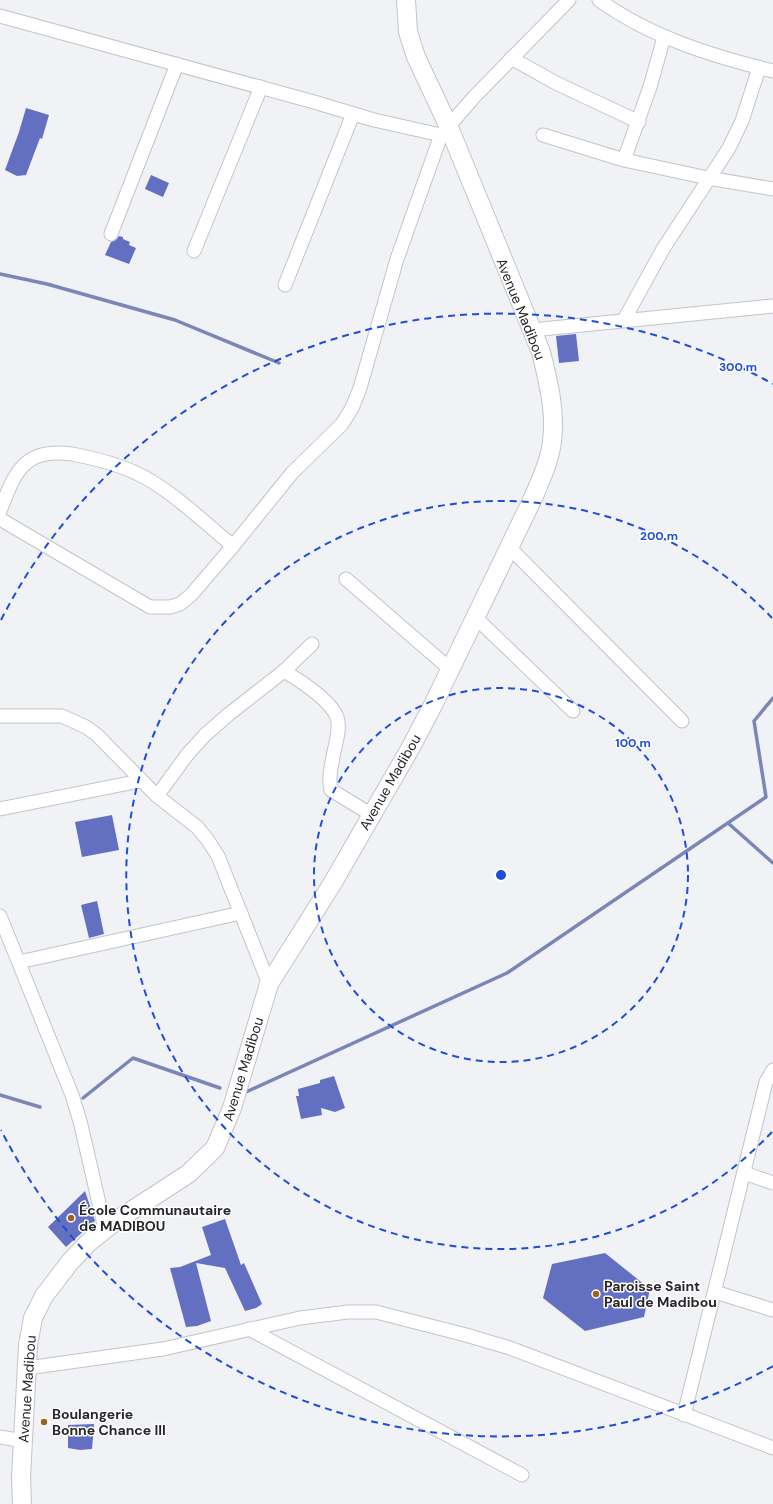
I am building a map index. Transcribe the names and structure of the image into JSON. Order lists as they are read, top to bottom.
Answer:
{
  "streets": {
    "street": ["Avenue Madibou"]
  },
  "places": ["École Communautaire de MADIBOU", "Paroisse Saint Paul de Madibou", "Boulangerie Bonne Chance III"],
  "rings": ["300 m", "200 m", "100 m"]
}
